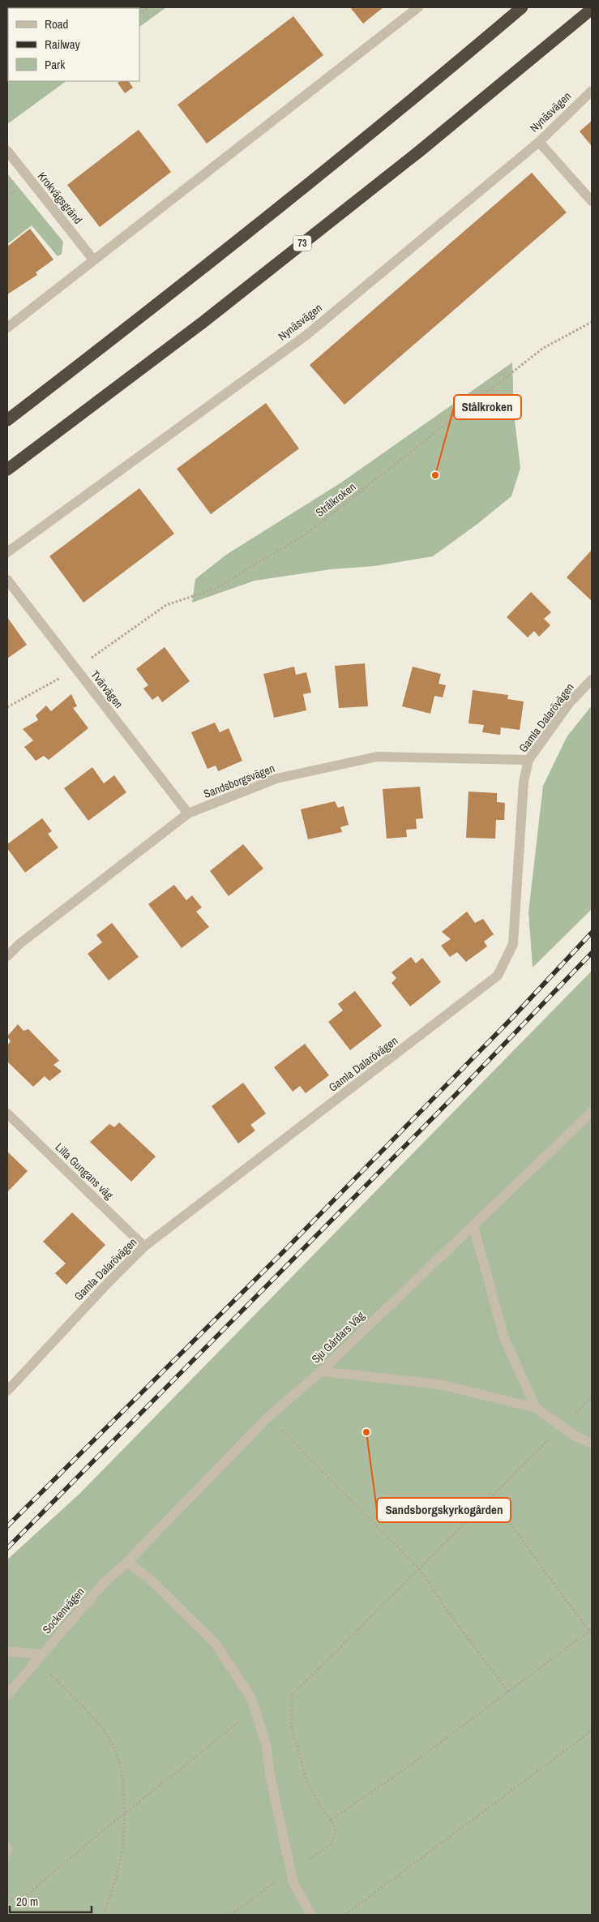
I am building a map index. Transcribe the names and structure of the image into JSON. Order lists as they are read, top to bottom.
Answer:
{
  "streets": {
    "highway": ["73"],
    "street": [
      "Nynäsvägen",
      "Krokvägsgränd",
      "Tvärvägen",
      "Gamla Dalarövägen",
      "Sandsborgsvägen",
      "Lilla Gungans väg",
      "Sju Gårdars Väg",
      "Sockenvägen"
    ],
    "path": ["Strålkroken"]
  },
  "crossings": [
    ["Strålkroken", "Tvärvägen"],
    ["Tvärvägen", "Sandsborgsvägen"],
    ["Gamla Dalarövägen", "Sandsborgsvägen"],
    ["Gamla Dalarövägen", "Lilla Gungans väg"],
    ["Sju Gårdars Väg", "Sockenvägen"]
  ],
  "places": ["Stålkroken", "Sandsborgskyrkogården"],
  "legend": ["Road", "Railway", "Park"],
  "scale_bar": "20 m"
}
